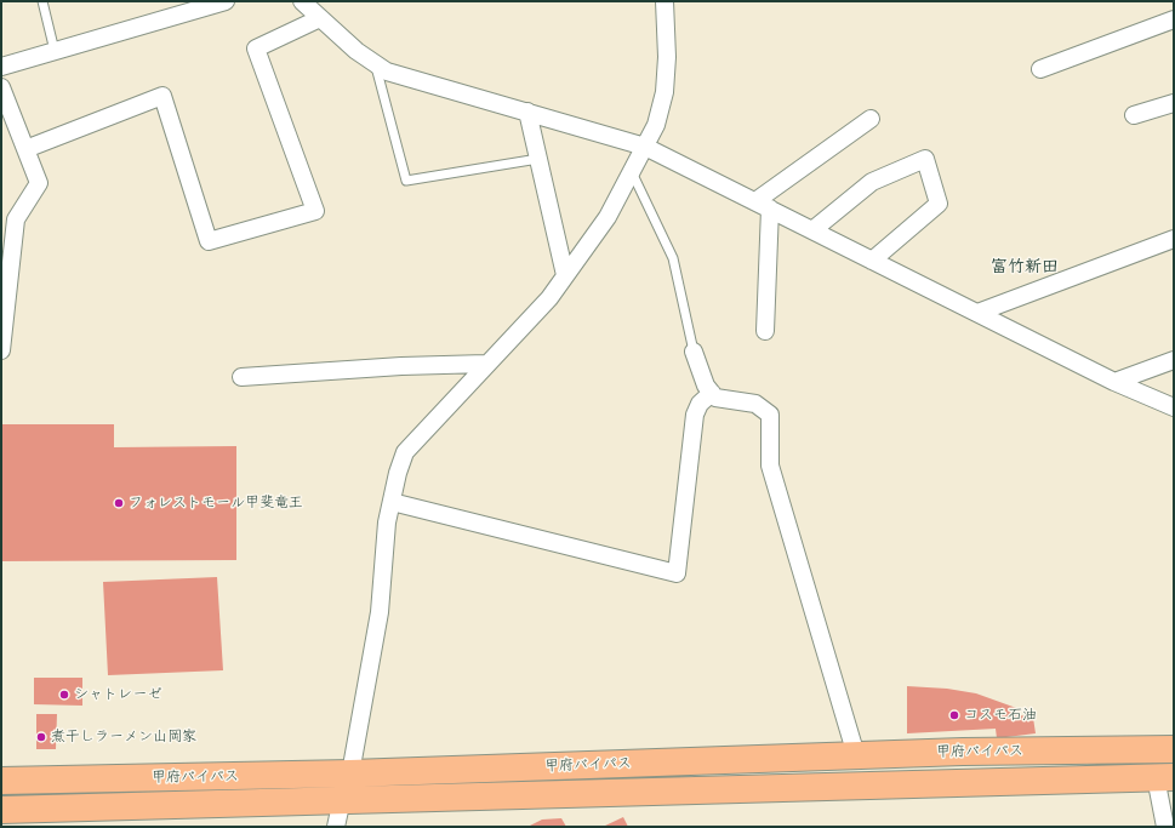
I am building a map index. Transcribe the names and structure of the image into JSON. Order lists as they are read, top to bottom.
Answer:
{
  "streets": {
    "highway": ["甲府バイパス"]
  },
  "districts": ["富竹新田"],
  "places": [
    "フォレストモール甲斐竜王",
    "シャトレーゼ",
    "コスモ石油",
    "煮干しラーメン山岡家"
  ]
}
